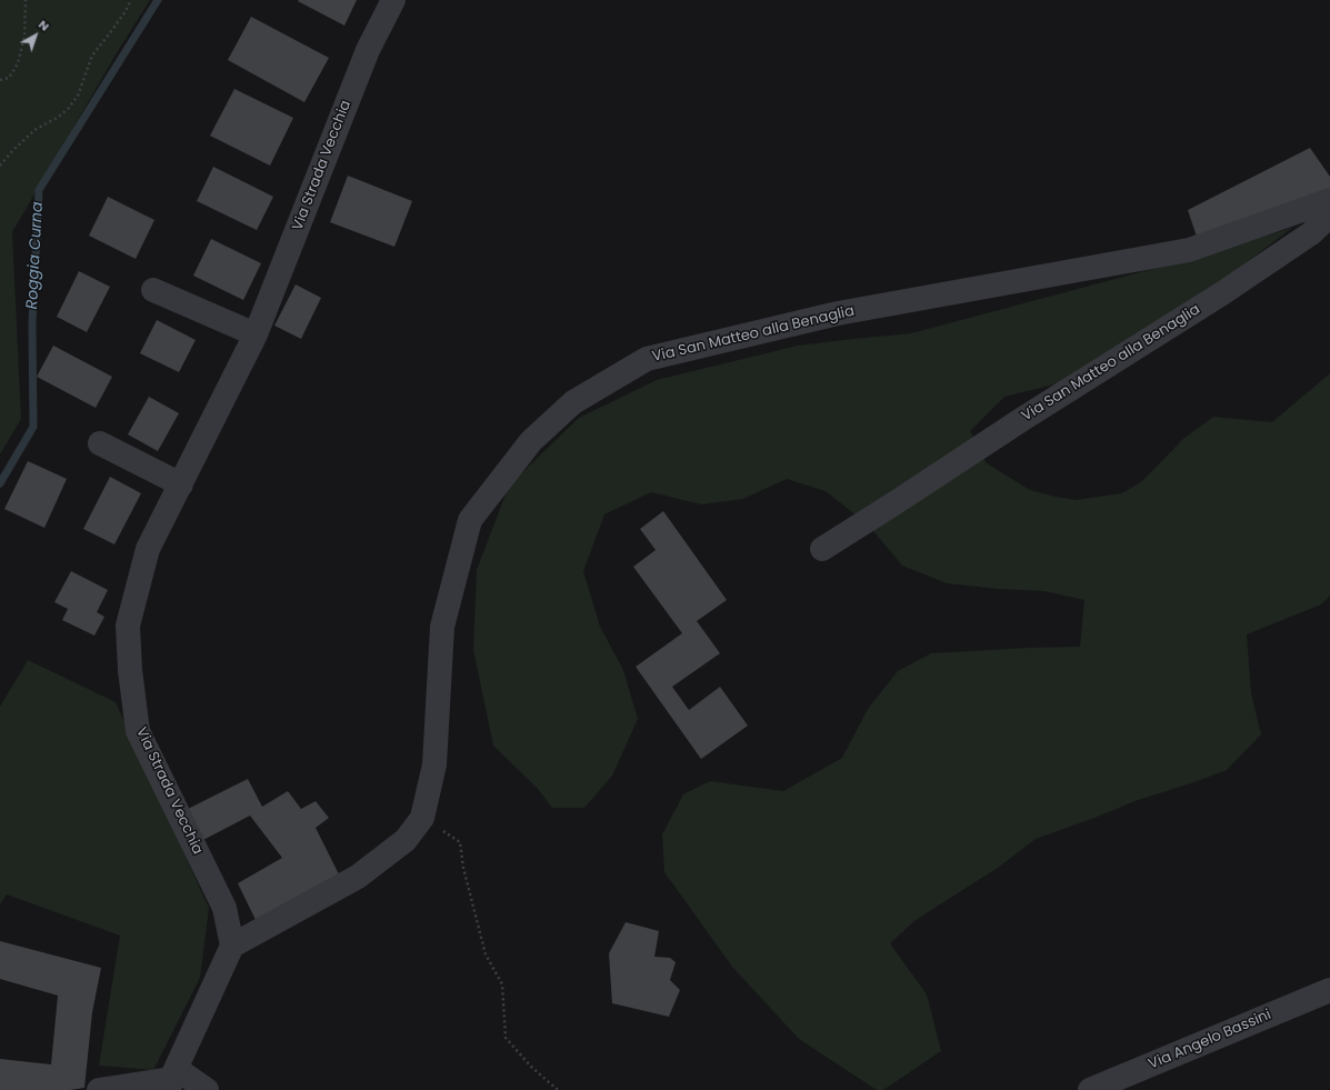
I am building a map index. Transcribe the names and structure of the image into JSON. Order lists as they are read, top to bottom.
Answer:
{
  "streets": {
    "street": ["Via Strada Vecchia", "Via San Matteo alla Benaglia", "Via Angelo Bassini"]
  },
  "crossings": [
    ["Via Strada Vecchia", "Via San Matteo alla Benaglia"]
  ],
  "water": ["Roggia Curna"],
  "north": "top right"
}
